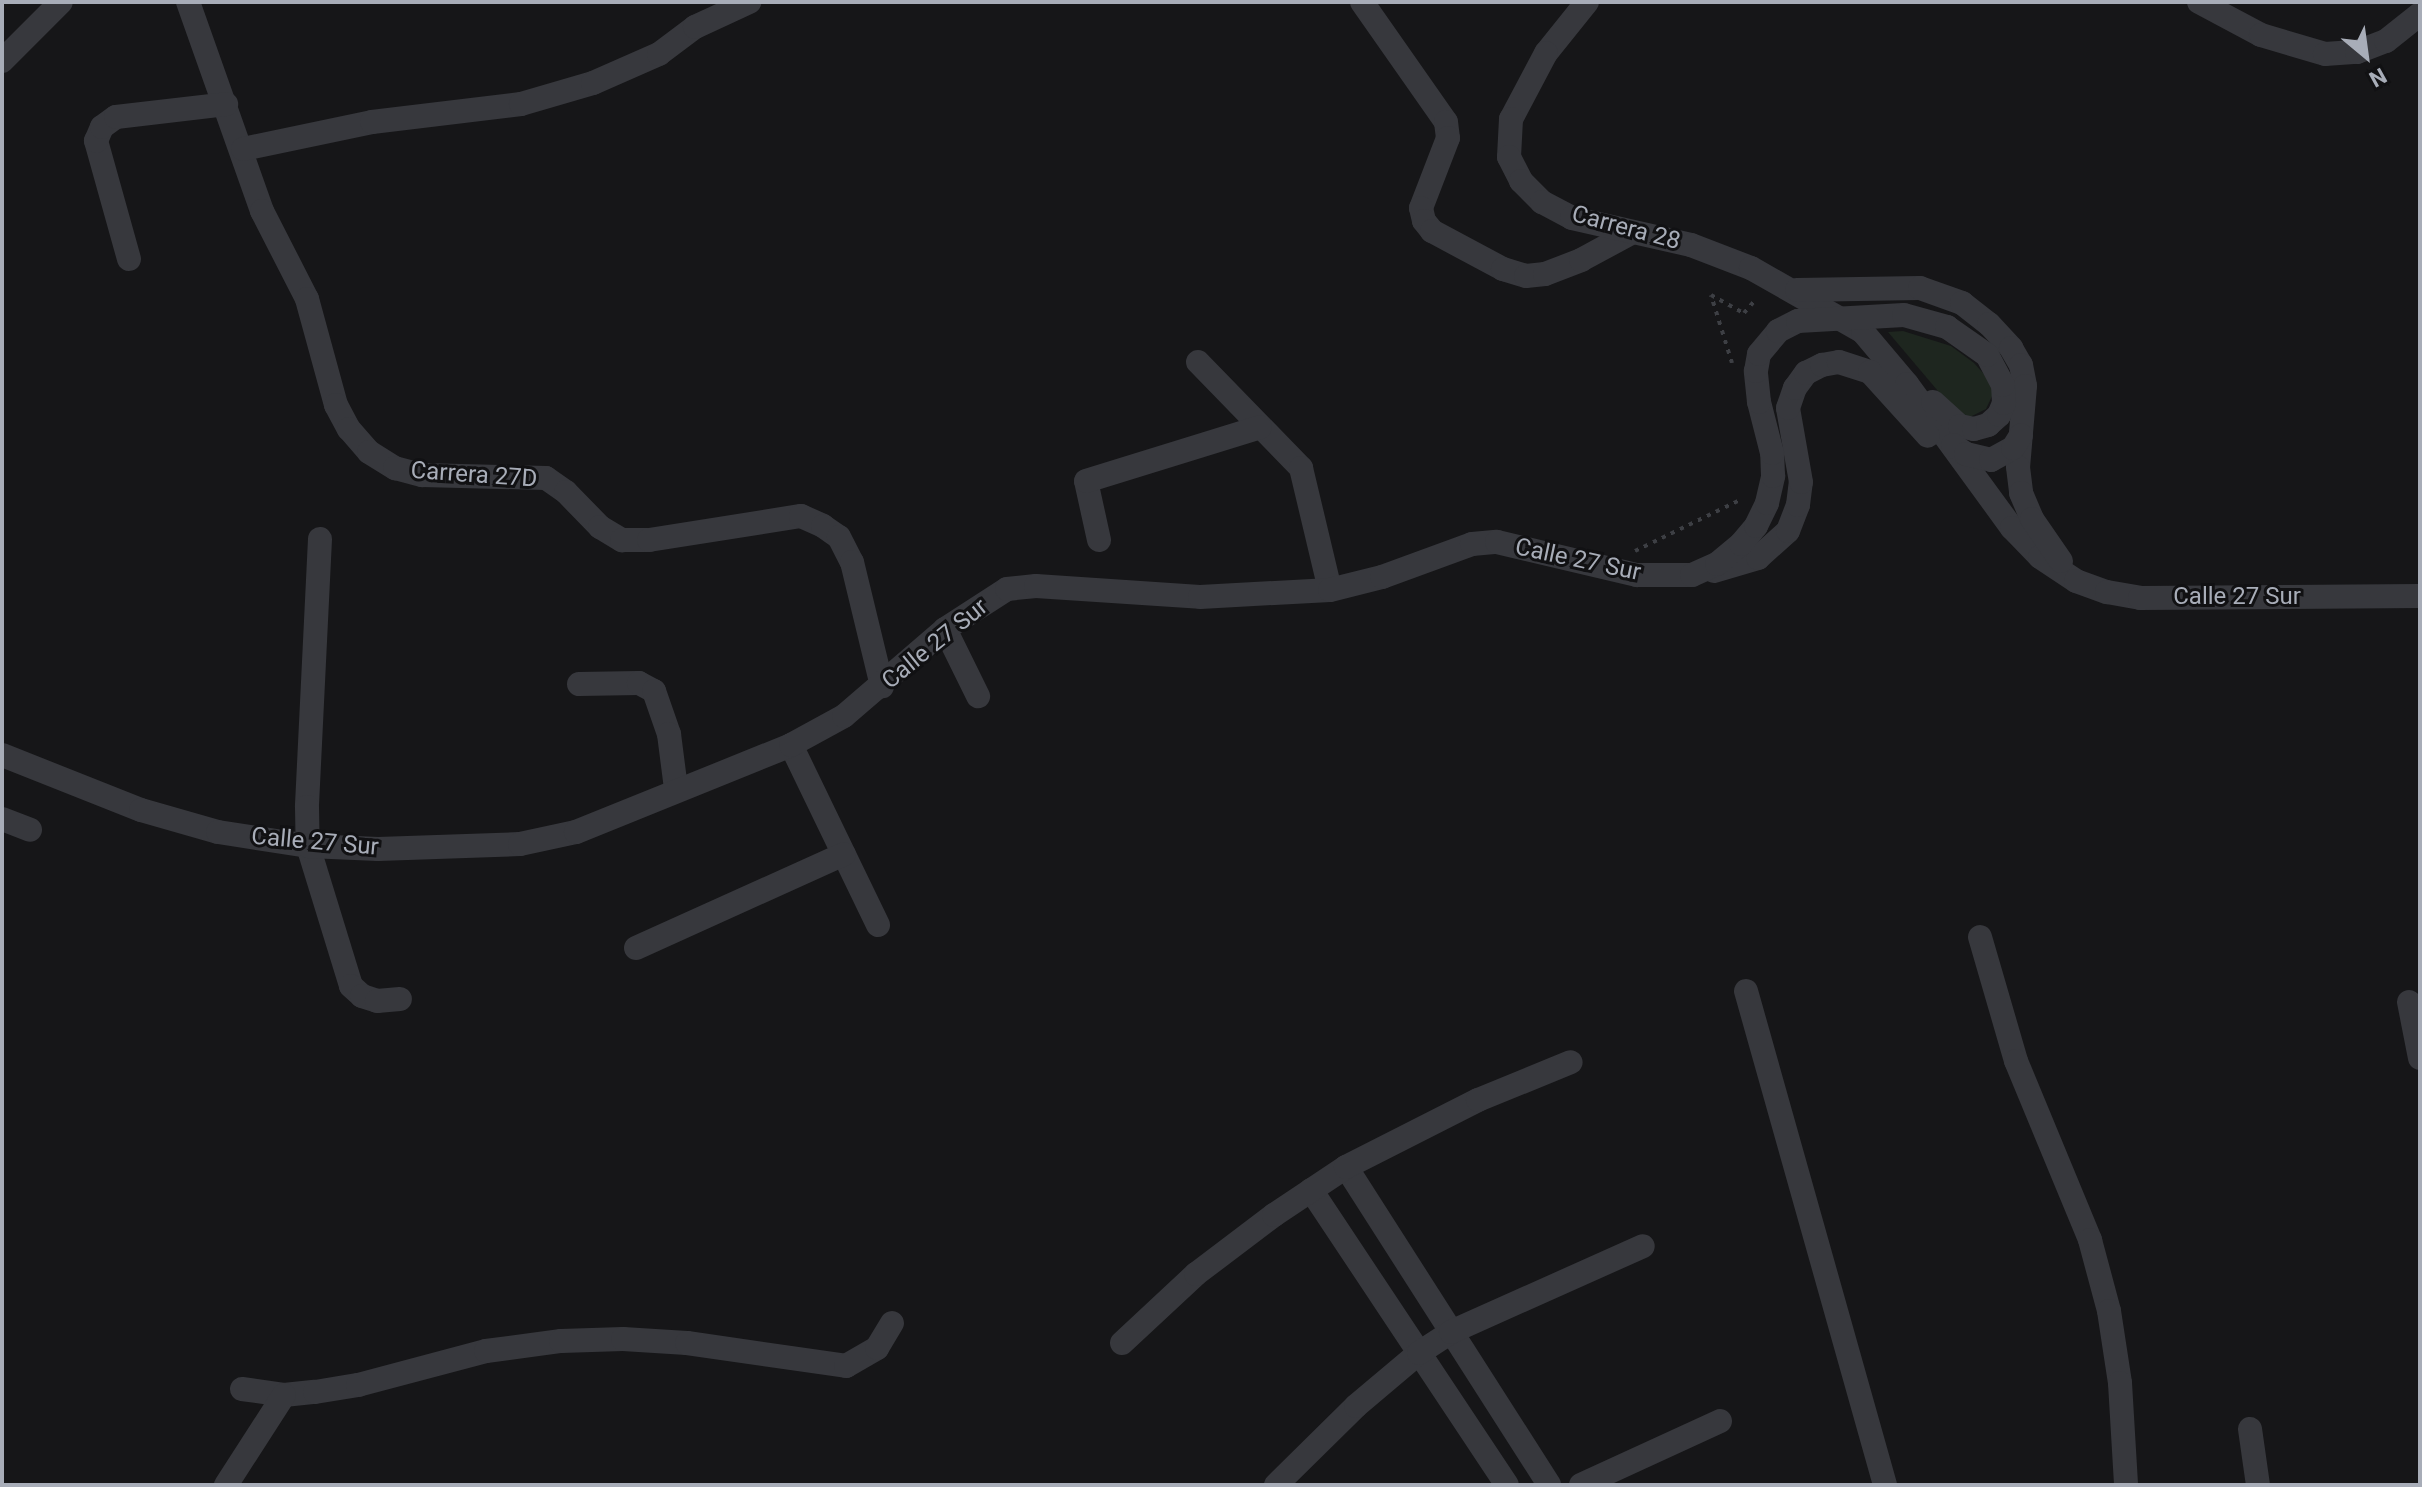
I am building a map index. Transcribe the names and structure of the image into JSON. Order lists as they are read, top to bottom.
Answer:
{
  "streets": {
    "street": ["Carrera 28", "Carrera 27D", "Calle 27 Sur"]
  },
  "crossings": [
    ["Carrera 28", "Calle 27 Sur"],
    ["Carrera 27D", "Calle 27 Sur"]
  ],
  "north": "bottom right"
}
